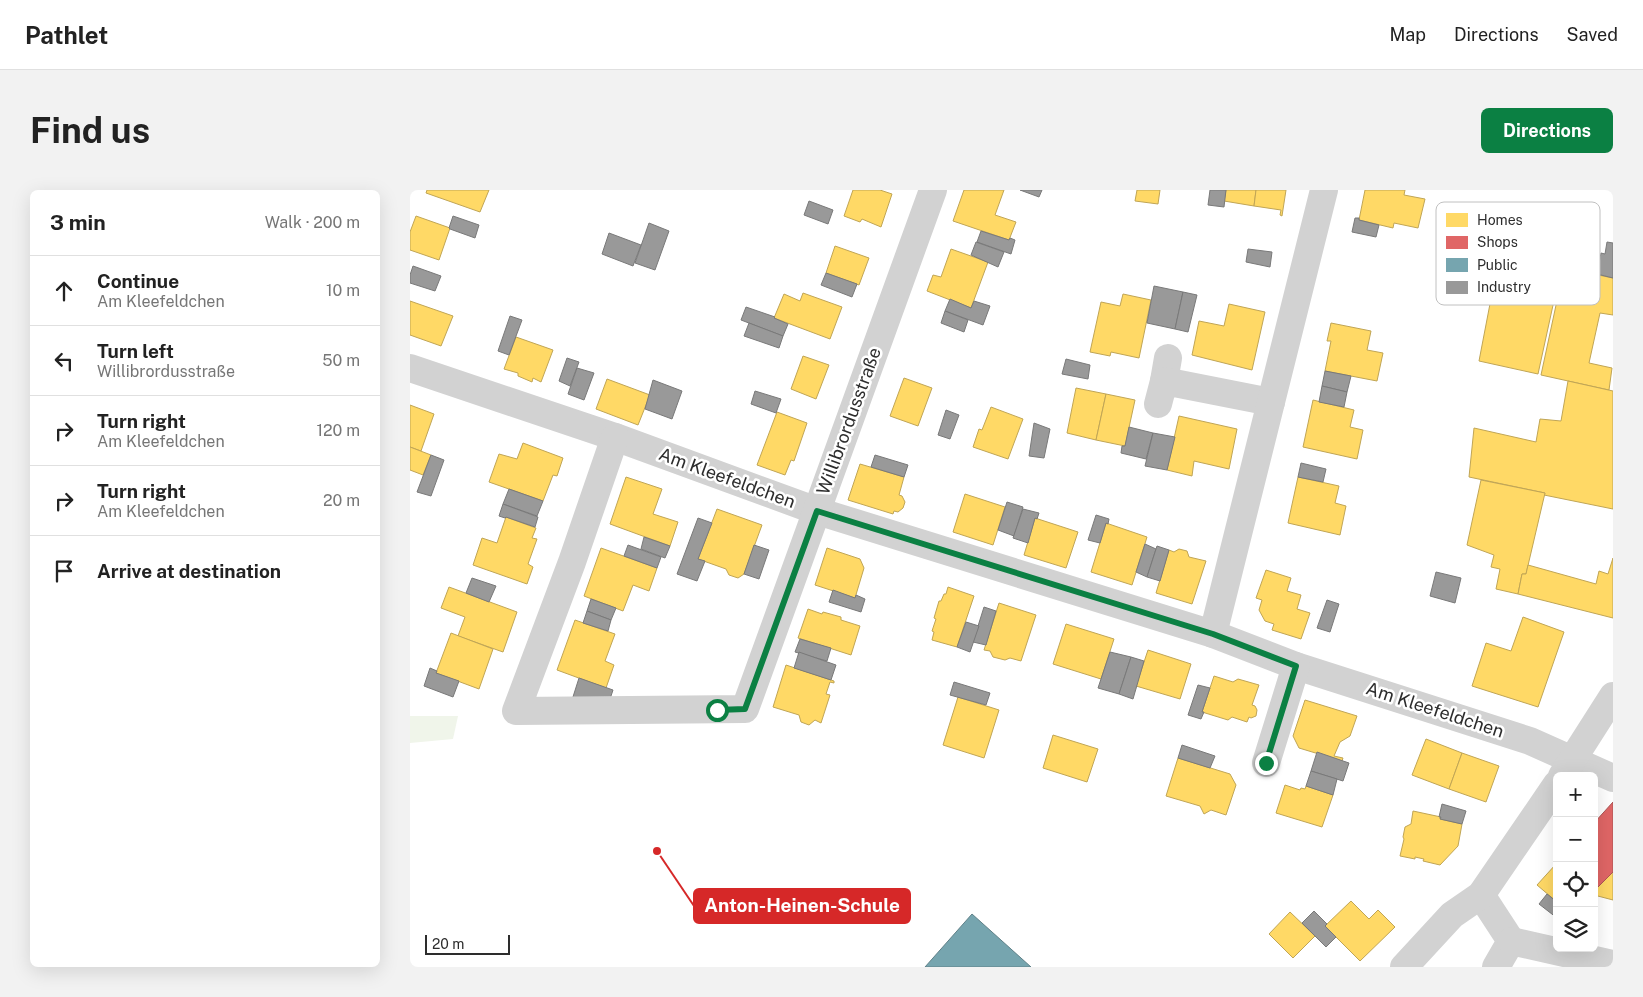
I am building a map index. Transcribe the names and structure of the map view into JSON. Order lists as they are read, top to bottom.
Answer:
{
  "streets": {
    "street": ["Willibrordusstraße", "Am Kleefeldchen"]
  },
  "crossings": [
    ["Willibrordusstraße", "Am Kleefeldchen"]
  ],
  "places": ["Anton-Heinen-Schule"],
  "legend": [
    "Homes",
    "Shops",
    "Public",
    "Industry"
  ],
  "scale_bar": "20 m",
  "page": {
    "header": "Pathlet",
    "nav": ["Map", "Directions", "Saved"],
    "buttons": "Directions",
    "title": "Find us",
    "heading": ["3 min", "Walk · 200 m"],
    "list": [
      ["Continue", "Am Kleefeldchen", "10 m"],
      ["Turn left", "Willibrordusstraße", "50 m"],
      ["Turn right", "Am Kleefeldchen", "120 m"],
      ["Turn right", "Am Kleefeldchen", "20 m"],
      "Arrive at destination"
    ],
    "map_buttons": ["+", "−"],
    "scale": "20 m"
  }
}
